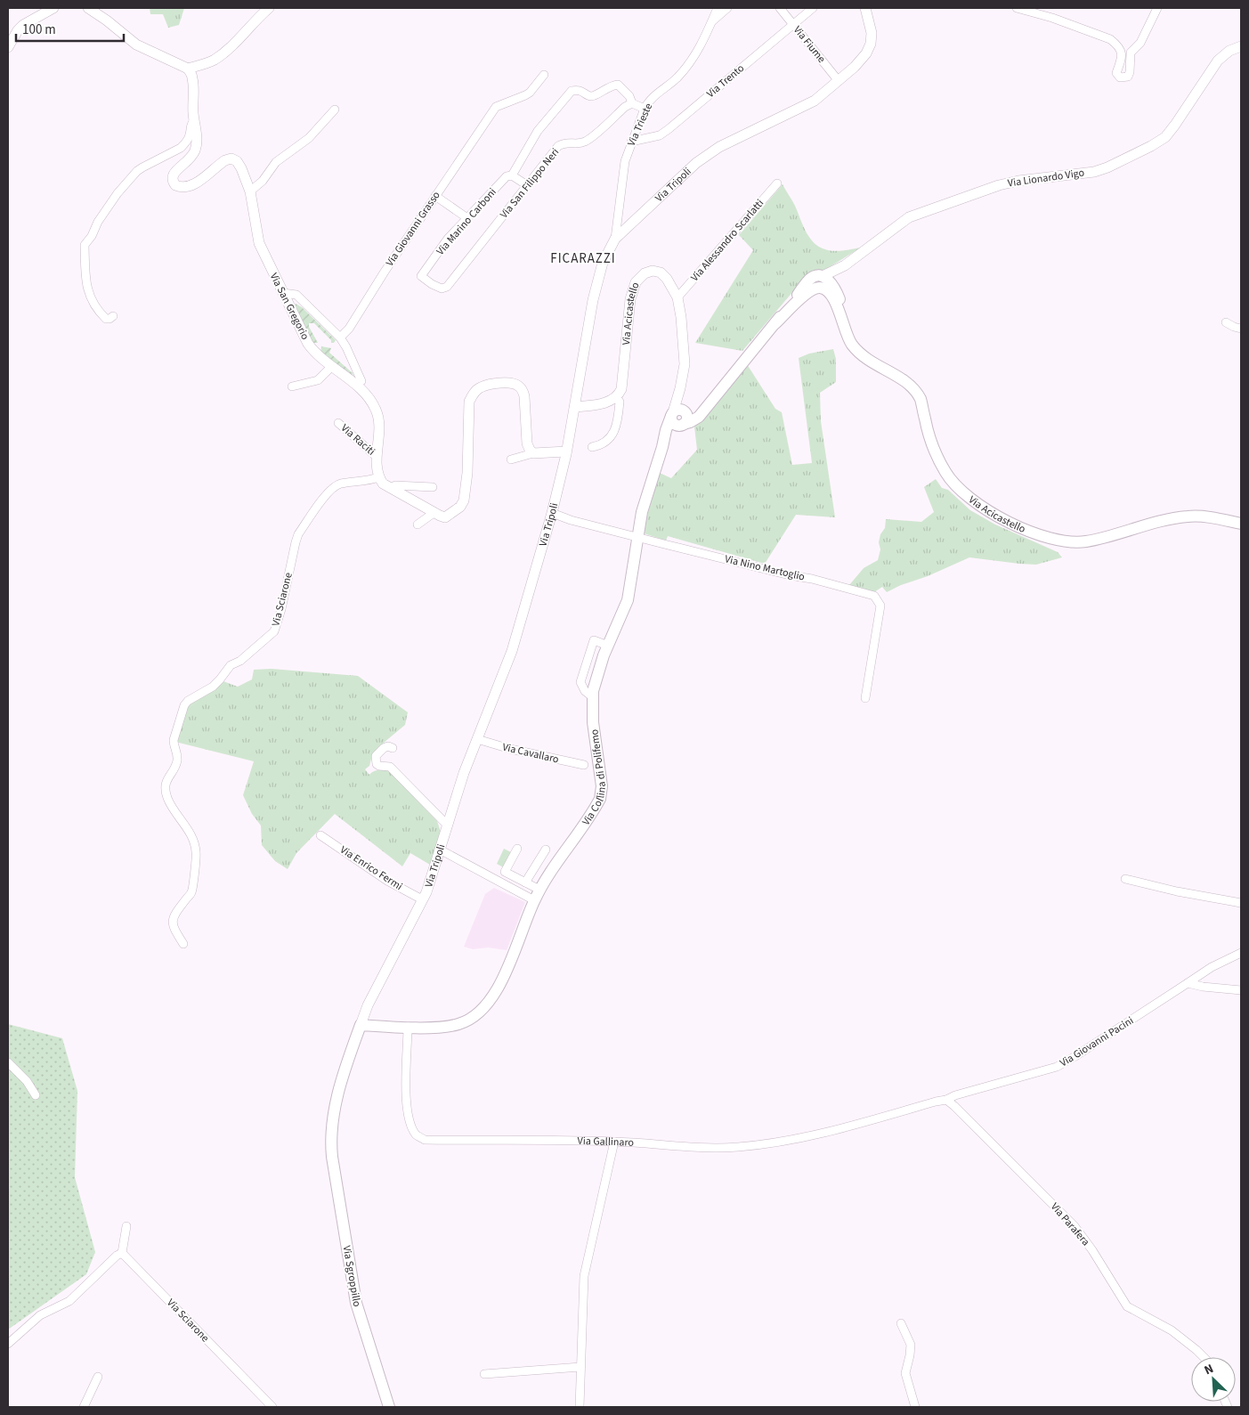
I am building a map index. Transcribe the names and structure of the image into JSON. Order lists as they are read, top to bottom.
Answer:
{
  "streets": {
    "main road": [
      "Via Tripoli",
      "Via Acicastello",
      "Via Collina di Polifemo",
      "Via Sgroppillo"
    ],
    "street": [
      "Via Fiume",
      "Via Trento",
      "Via Trieste",
      "Via Lionardo Vigo",
      "Via San Filippo Neri",
      "Via Marino Carboni",
      "Via Giovanni Grasso",
      "Via Alessandro Scarlatti",
      "Via San Gregorio",
      "Via Raciti",
      "Via Nino Martoglio",
      "Via Sciarone",
      "Via Cavallaro",
      "Via Enrico Fermi",
      "Via Giovanni Pacini",
      "Via Gallinaro",
      "Via Parafera"
    ]
  },
  "crossings": [
    ["Via Fiume", "Via Trento"],
    ["Via Fiume", "Via Tripoli"],
    ["Via Trento", "Via Trieste"],
    ["Via Trieste", "Via Tripoli"],
    ["Via San Filippo Neri", "Via Marino Carboni"],
    ["Via Tripoli", "Via Nino Martoglio"],
    ["Via Tripoli", "Via Cavallaro"],
    ["Via Tripoli", "Via Enrico Fermi"],
    ["Via Tripoli", "Via Sgroppillo"],
    ["Via Alessandro Scarlatti", "Via Acicastello"],
    ["Via San Gregorio", "Via Raciti"],
    ["Via San Gregorio", "Via Sciarone"],
    ["Via Acicastello", "Via Collina di Polifemo"],
    ["Via Nino Martoglio", "Via Collina di Polifemo"],
    ["Via Collina di Polifemo", "Via Gallinaro"],
    ["Via Giovanni Pacini", "Via Gallinaro"],
    ["Via Giovanni Pacini", "Via Parafera"],
    ["Via Gallinaro", "Via Parafera"]
  ],
  "districts": ["FICARAZZI"],
  "scale_bar": "100 m",
  "north": "top left"
}
